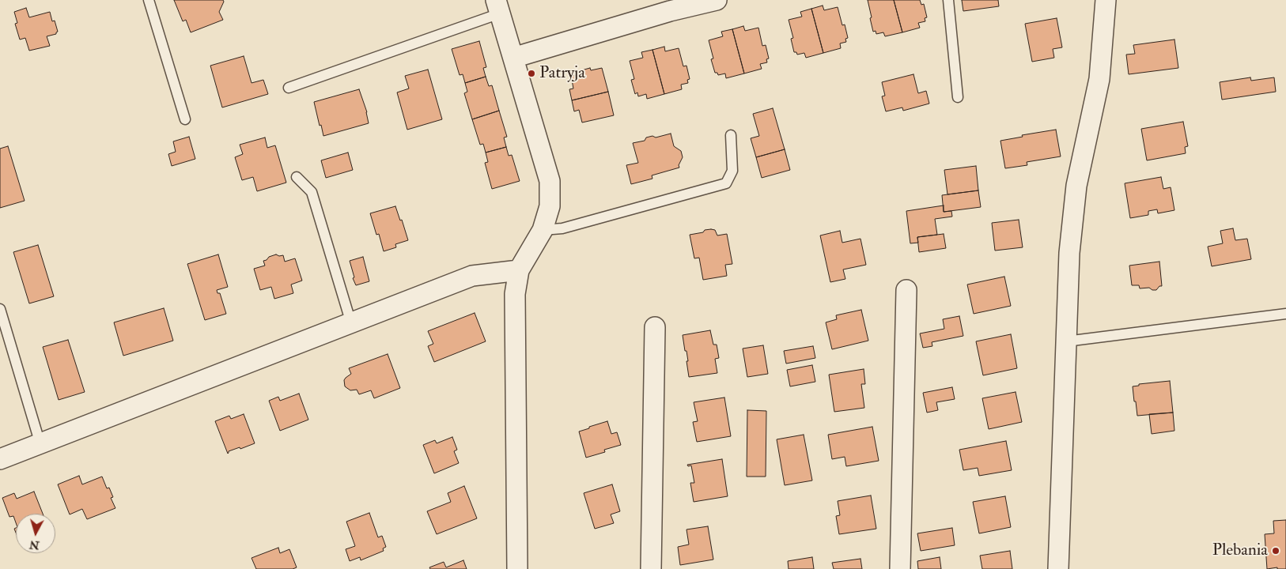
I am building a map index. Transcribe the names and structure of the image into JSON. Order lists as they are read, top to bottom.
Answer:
{
  "places": ["Patryja", "Plebania"],
  "north": "bottom"
}
